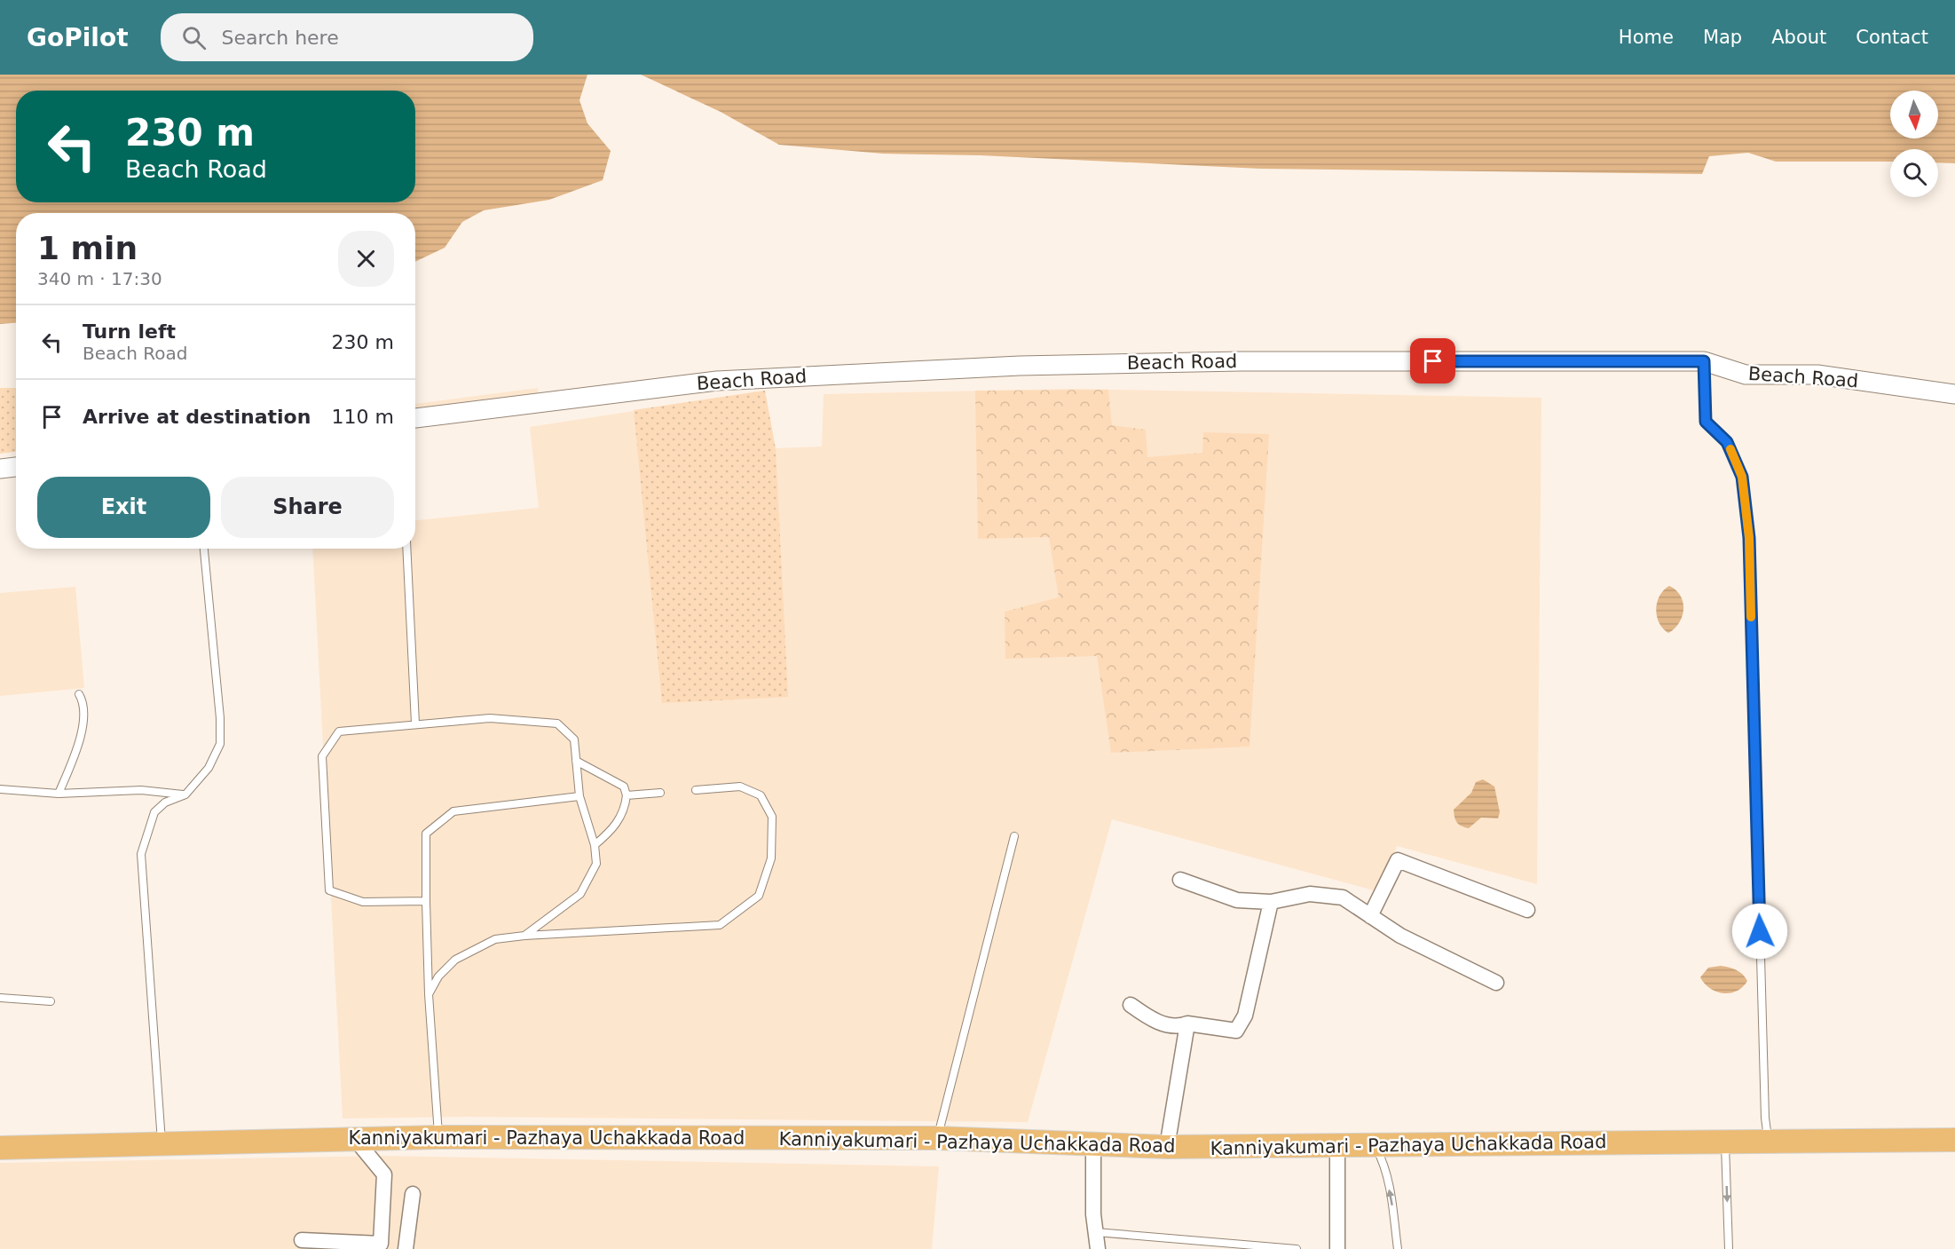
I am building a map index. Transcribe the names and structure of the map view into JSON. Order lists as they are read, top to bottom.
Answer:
{
  "streets": {
    "main road": ["Kanniyakumari - Pazhaya Uchakkada Road"],
    "street": ["Beach Road"]
  },
  "north": "bottom",
  "page": {
    "header": "GoPilot",
    "search": "Search here",
    "nav": [
      "Home",
      "Map",
      "About",
      "Contact"
    ],
    "turn": ["230 m", "Beach Road"],
    "heading": ["1 min", "340 m · 17:30"],
    "list": [
      {
        "name": "Turn left",
        "note": "Beach Road",
        "value": "230 m"
      },
      {
        "name": "Arrive at destination",
        "value": "110 m"
      }
    ],
    "buttons": ["Exit", "Share"]
  }
}
